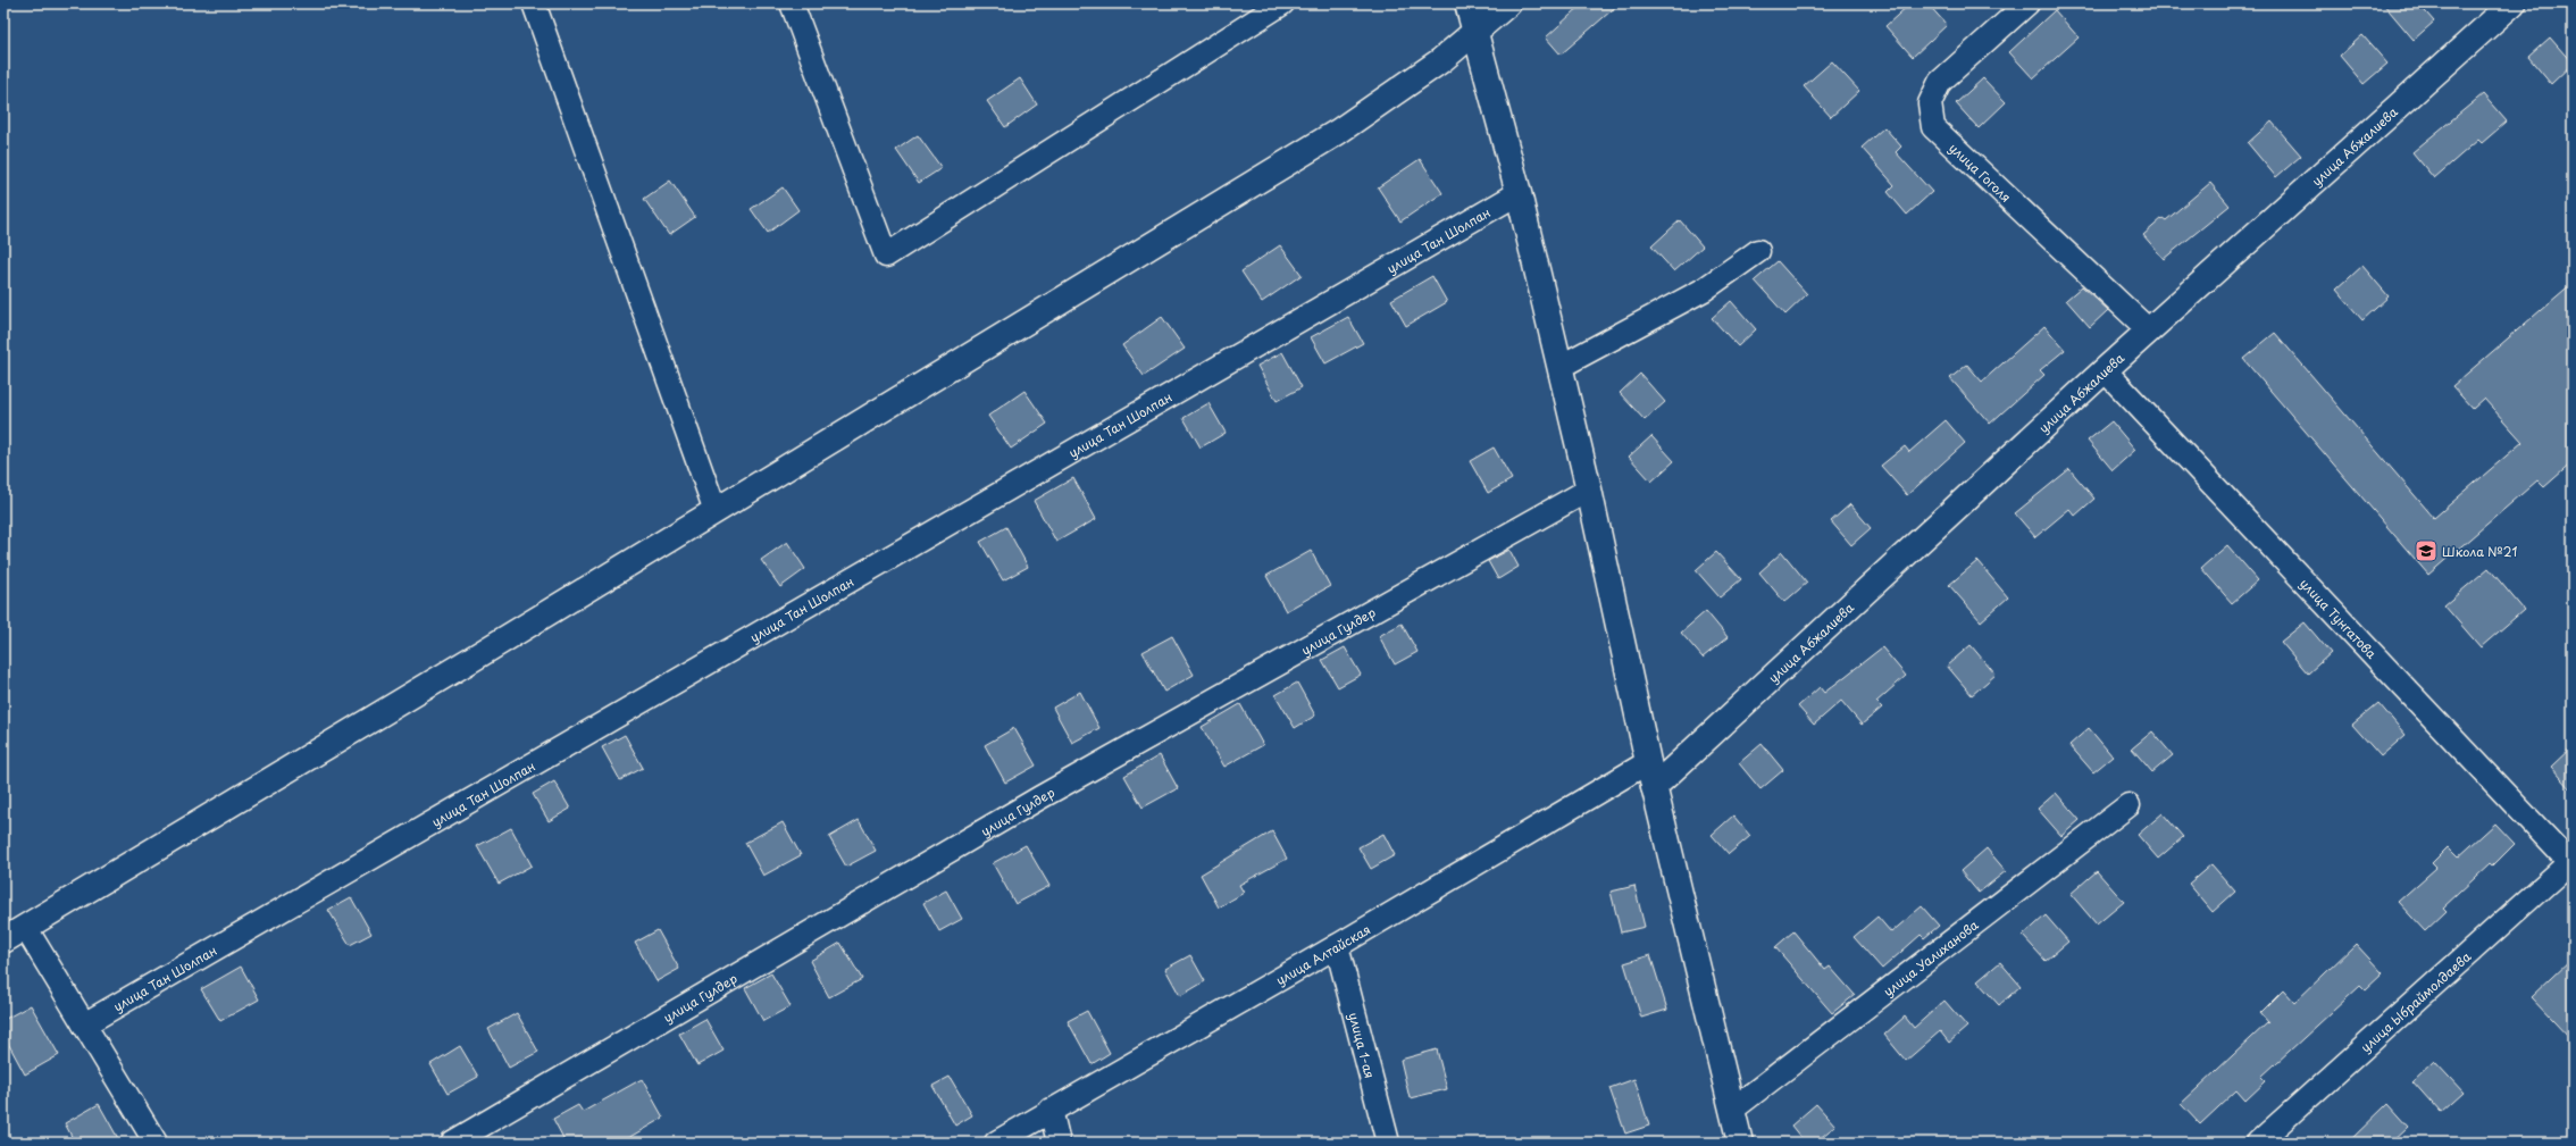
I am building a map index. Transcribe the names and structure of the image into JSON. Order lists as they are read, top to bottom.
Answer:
{
  "streets": {
    "street": [
      "улица Абжалиева",
      "улица Гоголя",
      "улица Тан Шолпан",
      "улица Тунгатова",
      "улица Гулдер",
      "улица Алтайская",
      "улица Уалиханова",
      "улица Ыбраймолдаева",
      "улица 1-ая"
    ]
  },
  "crossings": [
    ["улица Абжалиева", "улица Гоголя"],
    ["улица Абжалиева", "улица Тунгатова"],
    ["улица Тунгатова", "улица Ыбраймолдаева"],
    ["улица Алтайская", "улица 1-ая"]
  ],
  "places": {
    "school or university": ["Школа №21"]
  }
}
